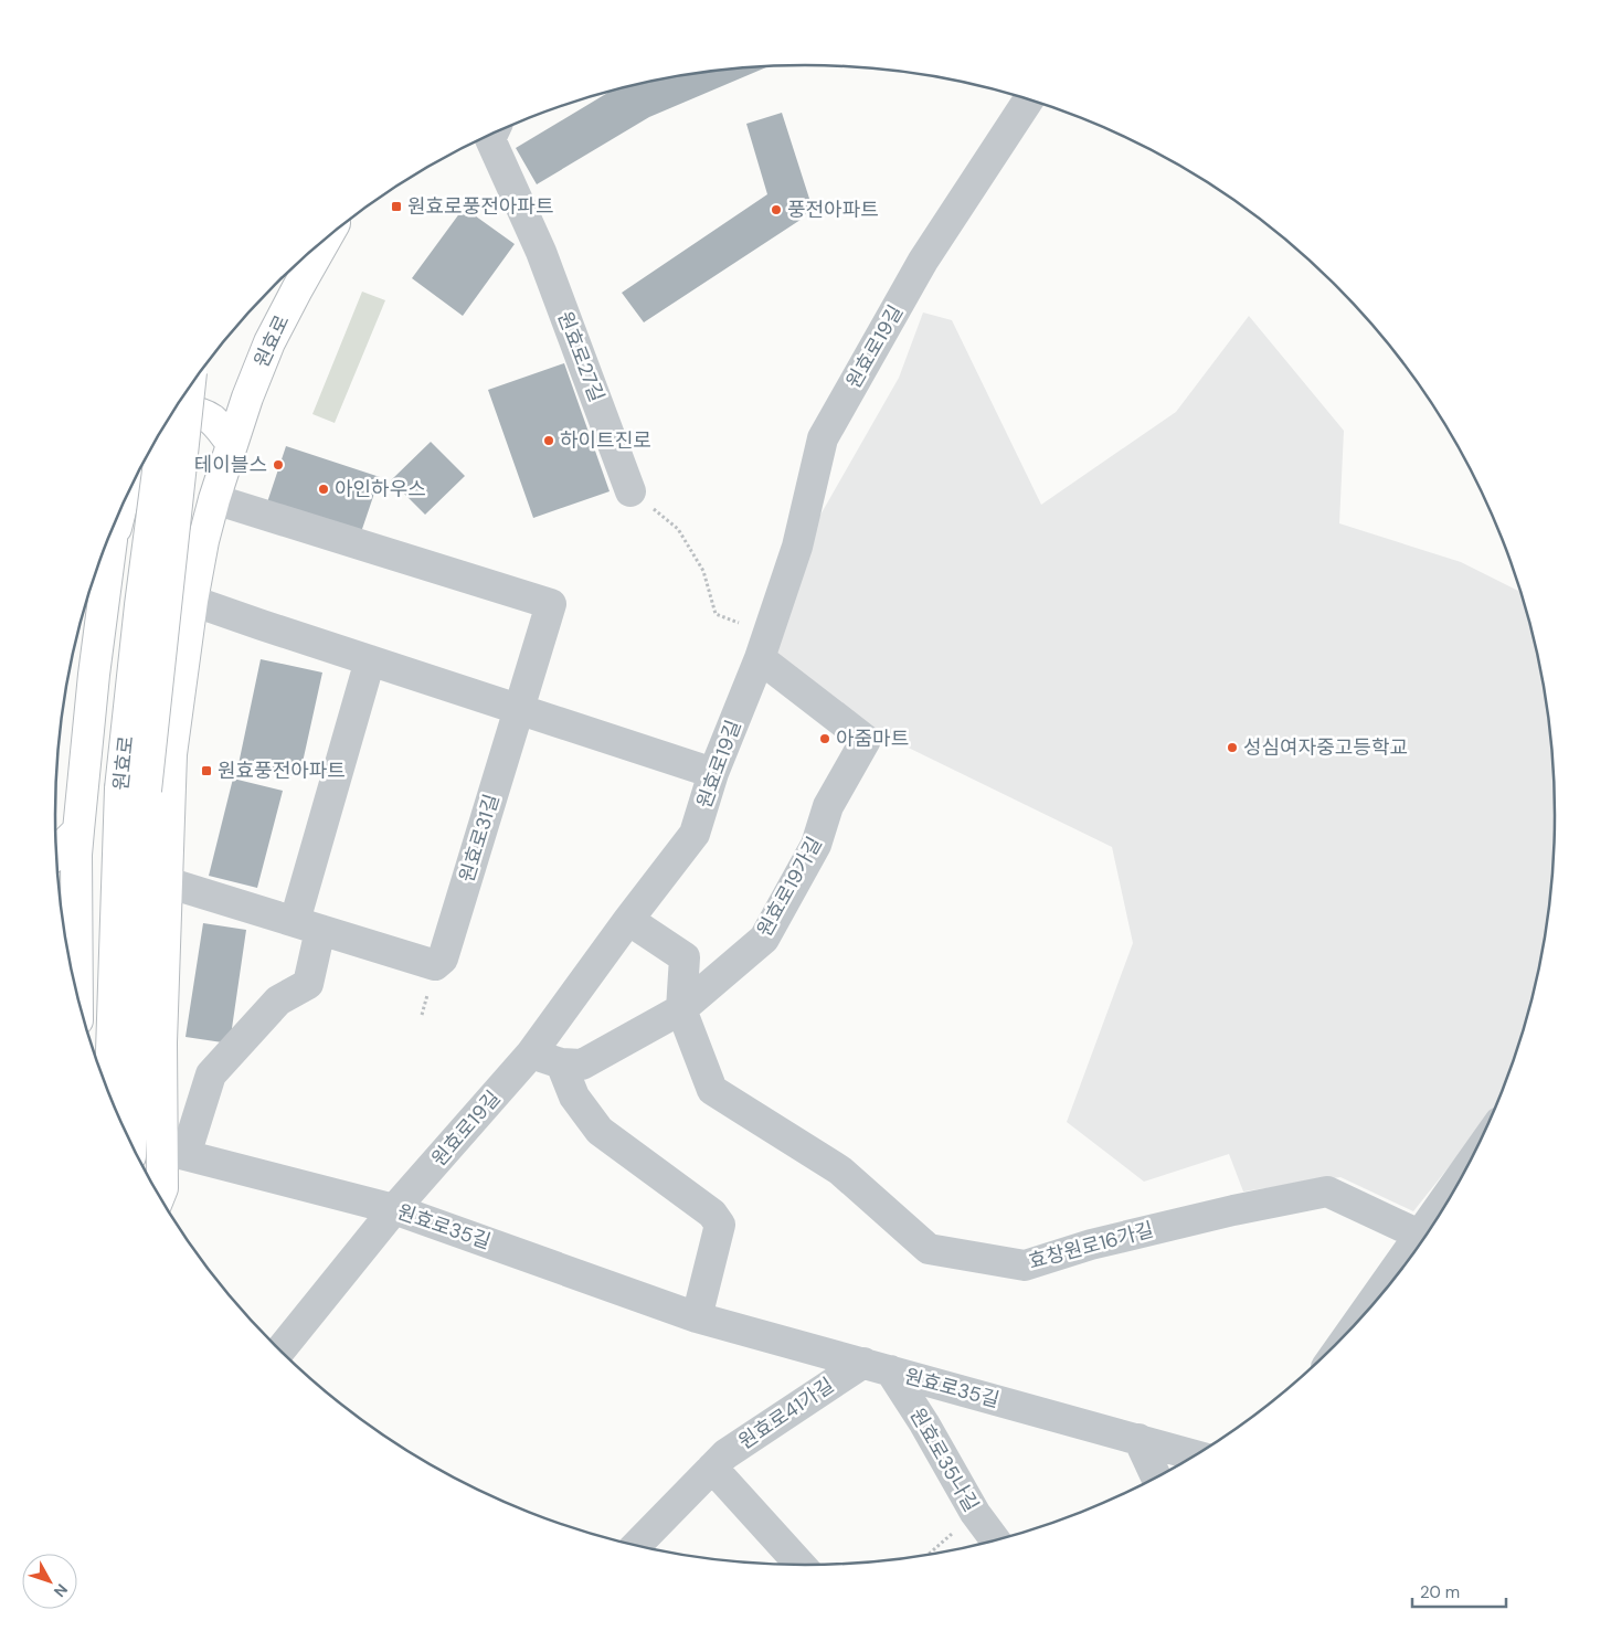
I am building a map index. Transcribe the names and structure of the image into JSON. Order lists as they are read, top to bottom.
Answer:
{
  "streets": {
    "main road": ["원효로"],
    "street": [
      "원효로19길",
      "원효로27길",
      "원효로31길",
      "원효로19가길",
      "원효로35길",
      "효창원로16가길",
      "원효로41가길",
      "원효로35나길"
    ]
  },
  "crossings": [
    ["원효로", "원효로35길"],
    ["원효로19길", "원효로19가길"],
    ["원효로19길", "원효로35길"],
    ["원효로19길", "효창원로16가길"],
    ["원효로19가길", "효창원로16가길"],
    ["원효로35길", "원효로41가길"],
    ["원효로35길", "원효로35나길"],
    ["원효로41가길", "원효로35나길"]
  ],
  "places": {
    "transit": ["원효로풍전아파트", "원효풍전아파트"],
    "other": [
      "풍전아파트",
      "하이트진로",
      "테이블스",
      "아인하우스",
      "아줌마트",
      "성심여자중고등학교"
    ]
  },
  "scale_bar": "20 m",
  "north": "bottom right"
}
